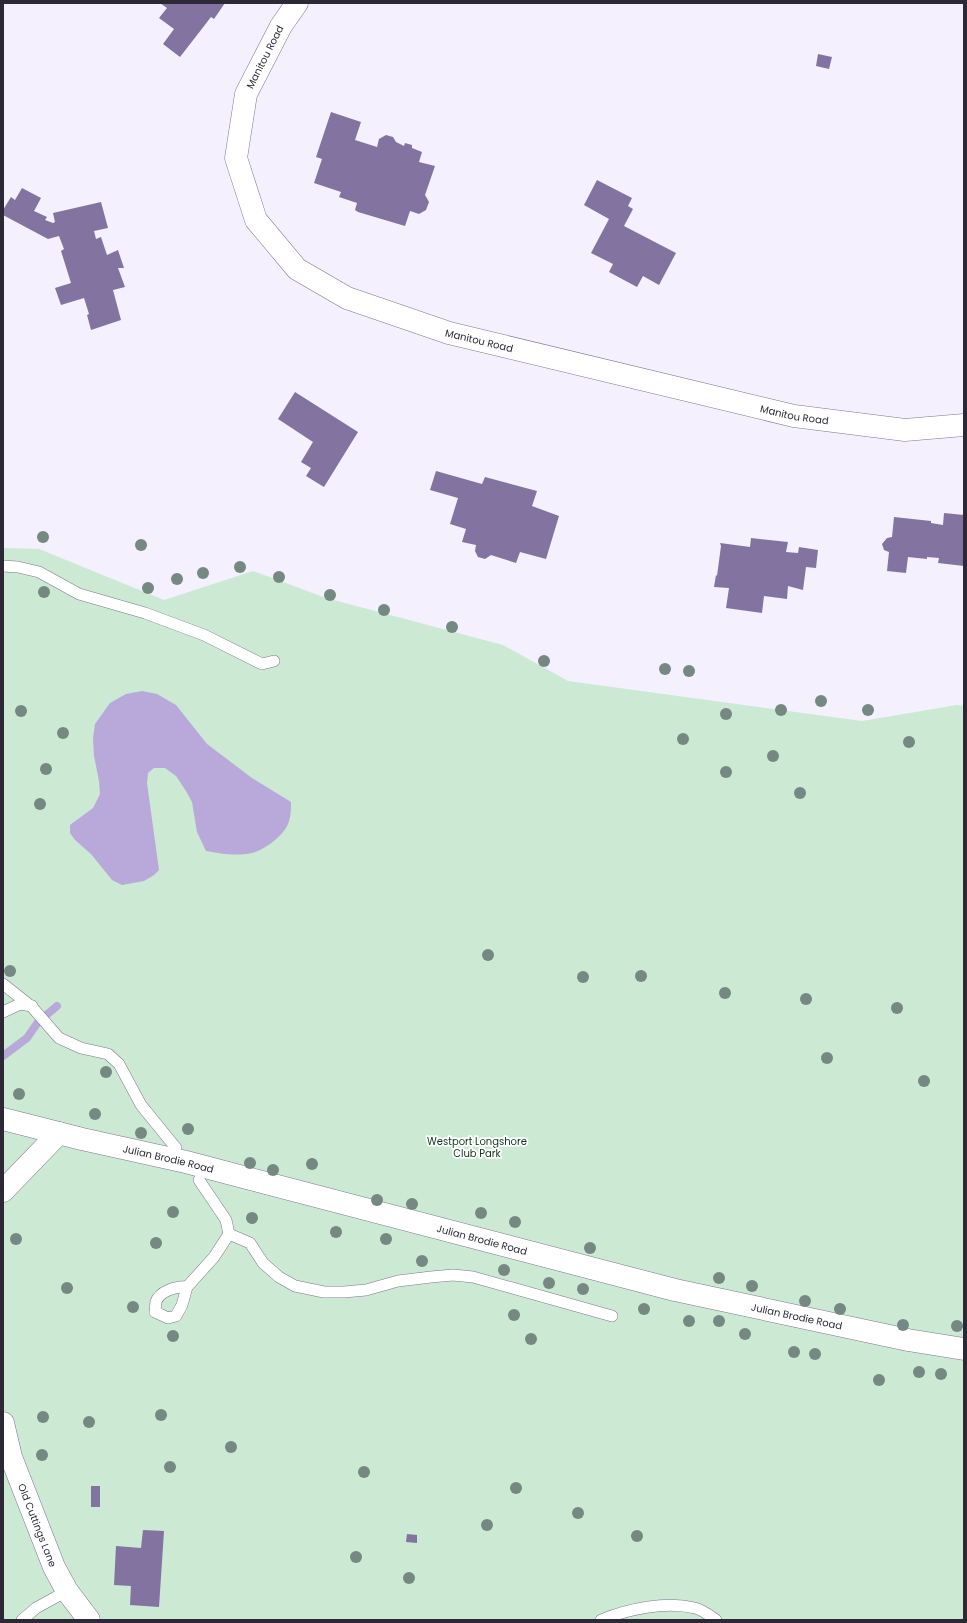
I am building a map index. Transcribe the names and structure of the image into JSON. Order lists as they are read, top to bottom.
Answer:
{
  "streets": {
    "street": ["Manitou Road", "Julian Brodie Road", "Old Cuttings Lane"]
  },
  "parks": ["Westport Longshore Club Park"]
}
